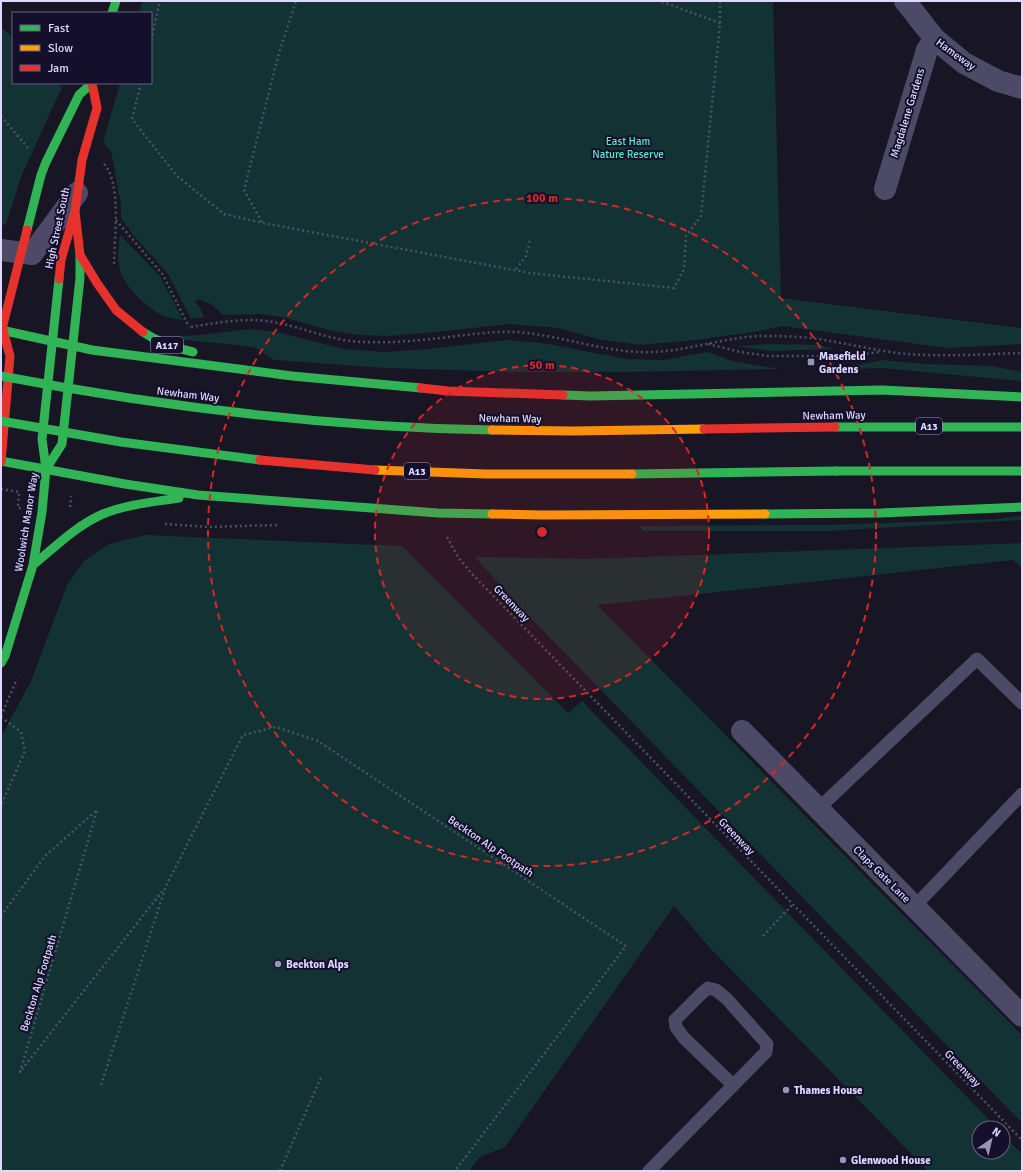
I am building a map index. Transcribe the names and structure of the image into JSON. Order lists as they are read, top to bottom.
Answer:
{
  "streets": {
    "main road": [
      "High Street South",
      "A117",
      "Newham Way",
      "A13",
      "Woolwich Manor Way"
    ],
    "street": ["Hameway", "Magdalene Gardens", "Claps Gate Lane"],
    "path": ["Greenway", "Beckton Alp Footpath"]
  },
  "crossings": [
    ["Hameway", "Magdalene Gardens"],
    ["High Street South", "A117"],
    ["High Street South", "Woolwich Manor Way"],
    ["A117", "Woolwich Manor Way"]
  ],
  "parks": ["East Ham Nature Reserve"],
  "places": {
    "transit": ["Masefield Gardens"],
    "other": ["Beckton Alps", "Thames House", "Glenwood House"]
  },
  "legend": ["Fast", "Slow", "Jam"],
  "north": "top right",
  "rings": ["100 m", "50 m"]
}
